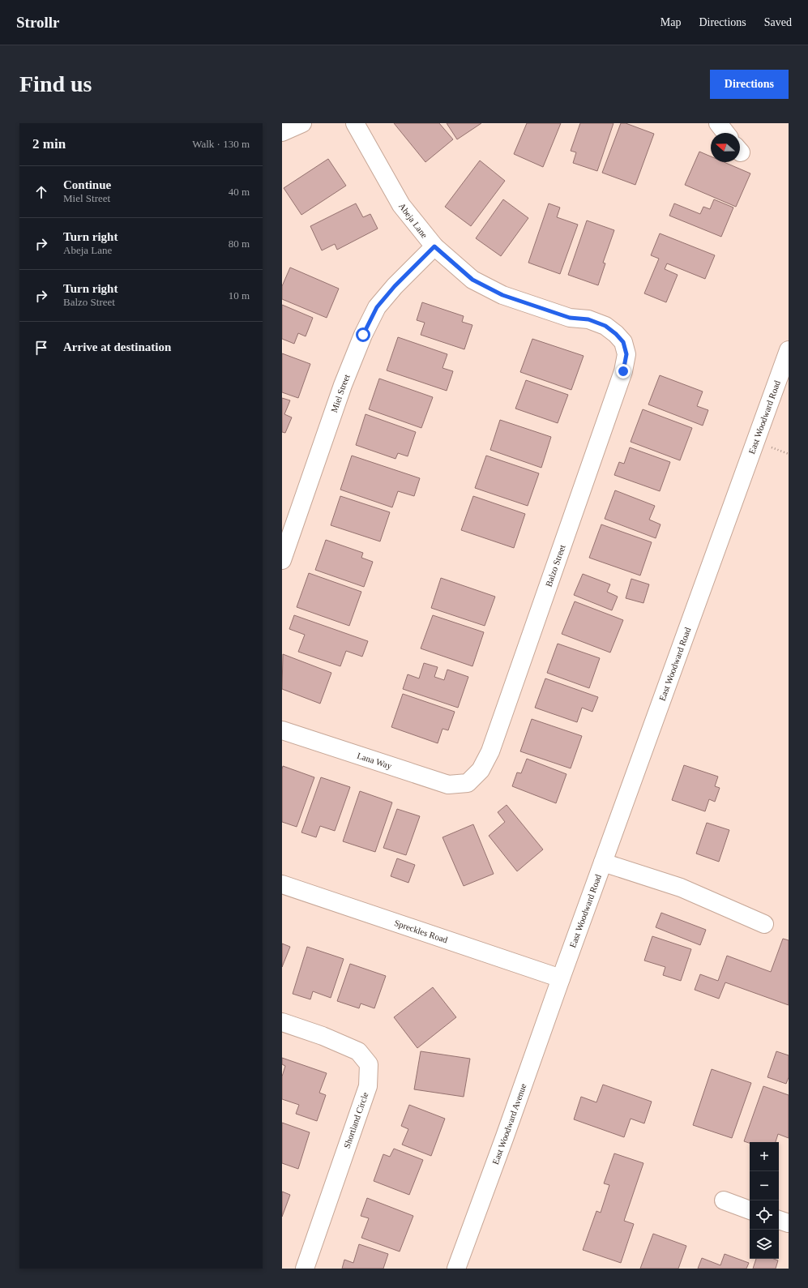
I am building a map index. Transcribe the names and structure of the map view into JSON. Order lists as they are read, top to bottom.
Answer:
{
  "streets": {
    "street": [
      "Abeja Lane",
      "Miel Street",
      "East Woodward Road",
      "Balzo Street",
      "Lana Way",
      "Spreckles Road",
      "Shortland Circle",
      "East Woodward Avenue"
    ]
  },
  "crossings": [
    ["Abeja Lane", "Miel Street"],
    ["Abeja Lane", "Balzo Street"],
    ["East Woodward Road", "Spreckles Road"],
    ["East Woodward Road", "East Woodward Avenue"],
    ["Balzo Street", "Lana Way"],
    ["Spreckles Road", "East Woodward Avenue"]
  ],
  "north": "left",
  "page": {
    "header": "Strollr",
    "nav": ["Map", "Directions", "Saved"],
    "buttons": "Directions",
    "title": "Find us",
    "heading": ["2 min", "Walk · 130 m"],
    "list": [
      ["Continue", "Miel Street", "40 m"],
      ["Turn right", "Abeja Lane", "80 m"],
      ["Turn right", "Balzo Street", "10 m"],
      "Arrive at destination"
    ],
    "map_buttons": ["+", "−"]
  }
}
